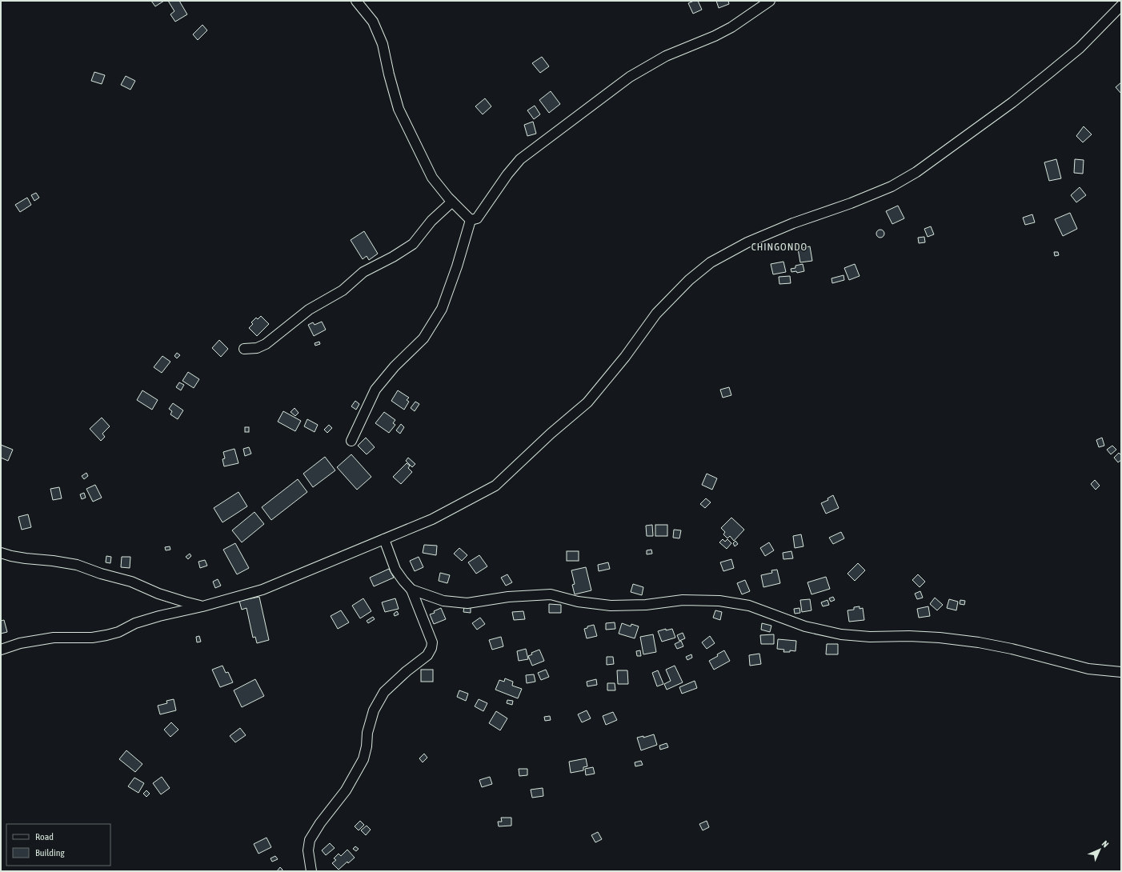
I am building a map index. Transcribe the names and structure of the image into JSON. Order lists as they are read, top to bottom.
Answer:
{
  "districts": ["CHINGONDO"],
  "legend": ["Road", "Building"],
  "north": "top right"
}
